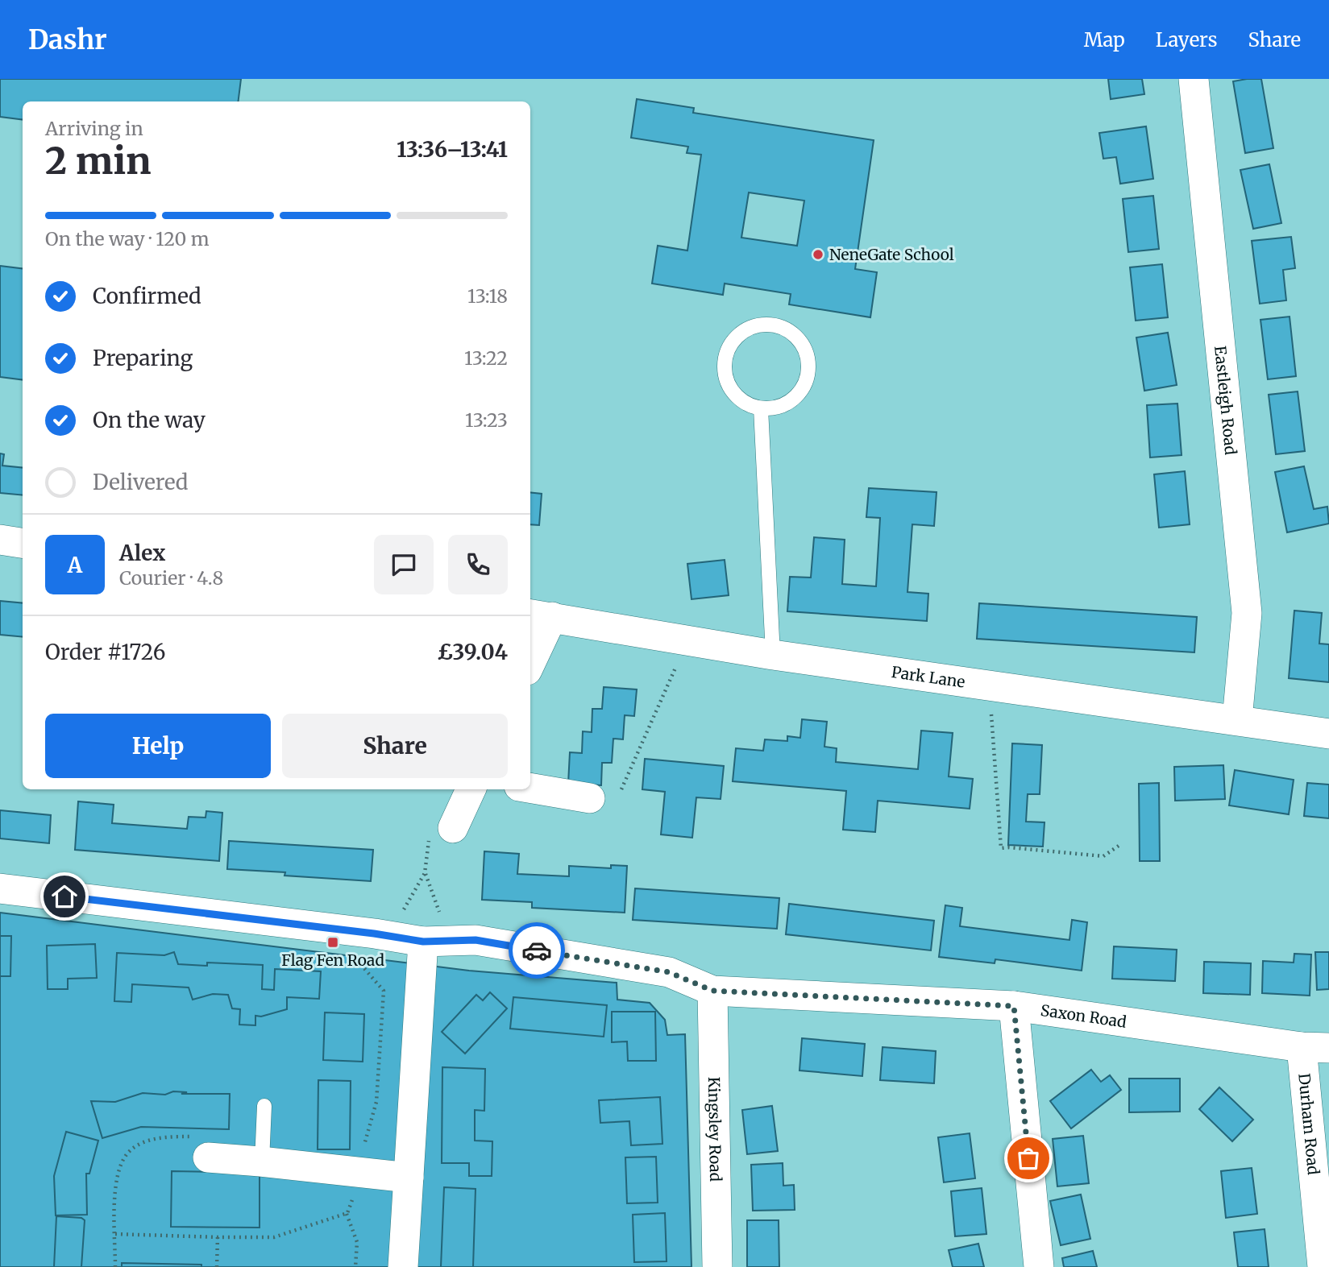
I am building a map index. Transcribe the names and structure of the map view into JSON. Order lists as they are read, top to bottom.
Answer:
{
  "streets": {
    "street": [
      "Eastleigh Road",
      "Park Lane",
      "Saxon Road",
      "Durham Road",
      "Kingsley Road"
    ]
  },
  "crossings": [
    ["Eastleigh Road", "Park Lane"],
    ["Saxon Road", "Durham Road"],
    ["Saxon Road", "Kingsley Road"]
  ],
  "places": {
    "other": ["NeneGate School"],
    "transit": ["Flag Fen Road"]
  },
  "page": {
    "header": "Dashr",
    "nav": ["Map", "Layers", "Share"],
    "heading": ["2 min", "Arriving in", "13:36–13:41"],
    "panel": [
      "Alex",
      "Courier · 4.8",
      "Order #1726",
      "£39.04"
    ],
    "bar": "On the way · 120 m",
    "list": [
      ["Confirmed", "13:18"],
      ["Preparing", "13:22"],
      ["On the way", "13:23"],
      "Delivered"
    ],
    "round": "A",
    "buttons": ["Help", "Share"]
  }
}
